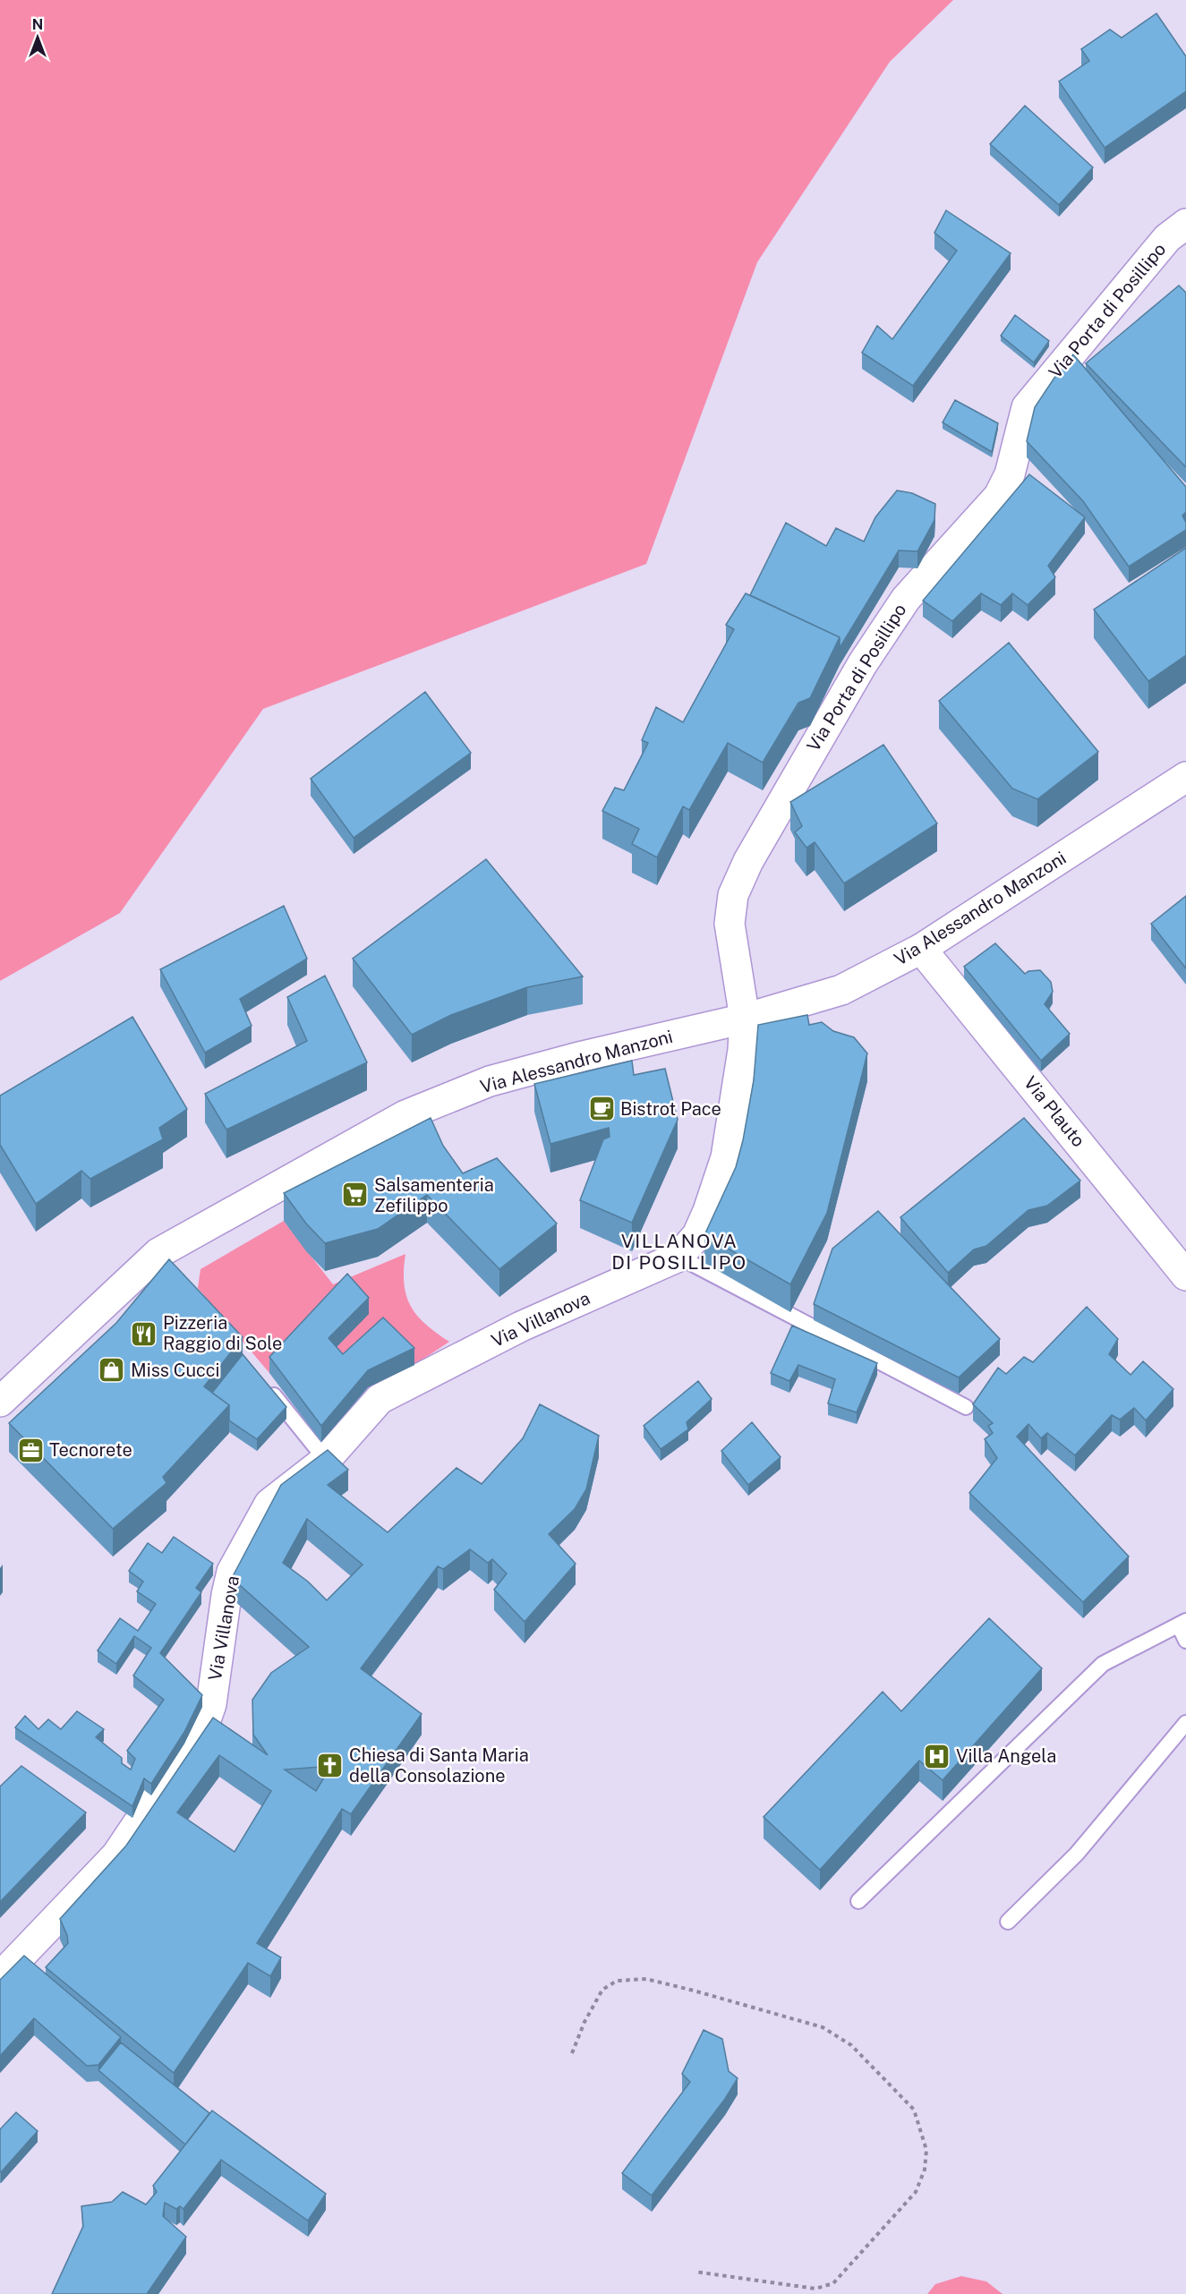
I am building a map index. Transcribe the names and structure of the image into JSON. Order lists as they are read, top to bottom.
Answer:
{
  "streets": {
    "street": [
      "Via Porta di Posillipo",
      "Via Alessandro Manzoni",
      "Via Plauto",
      "Via Villanova"
    ]
  },
  "crossings": [
    ["Via Porta di Posillipo", "Via Alessandro Manzoni"],
    ["Via Porta di Posillipo", "Via Villanova"],
    ["Via Alessandro Manzoni", "Via Plauto"],
    ["Via Alessandro Manzoni", "Via Villanova"]
  ],
  "districts": ["VILLANOVA DI POSILLIPO"],
  "places": {
    "cafe": ["Bistrot Pace"],
    "supermarket": ["Salsamenteria Zefilippo"],
    "restaurant": ["Pizzeria Raggio di Sole"],
    "shop": ["Miss Cucci"],
    "office": ["Tecnorete"],
    "hospital": ["Villa Angela"],
    "church": ["Chiesa di Santa Maria della Consolazione"]
  },
  "north": "top"
}
